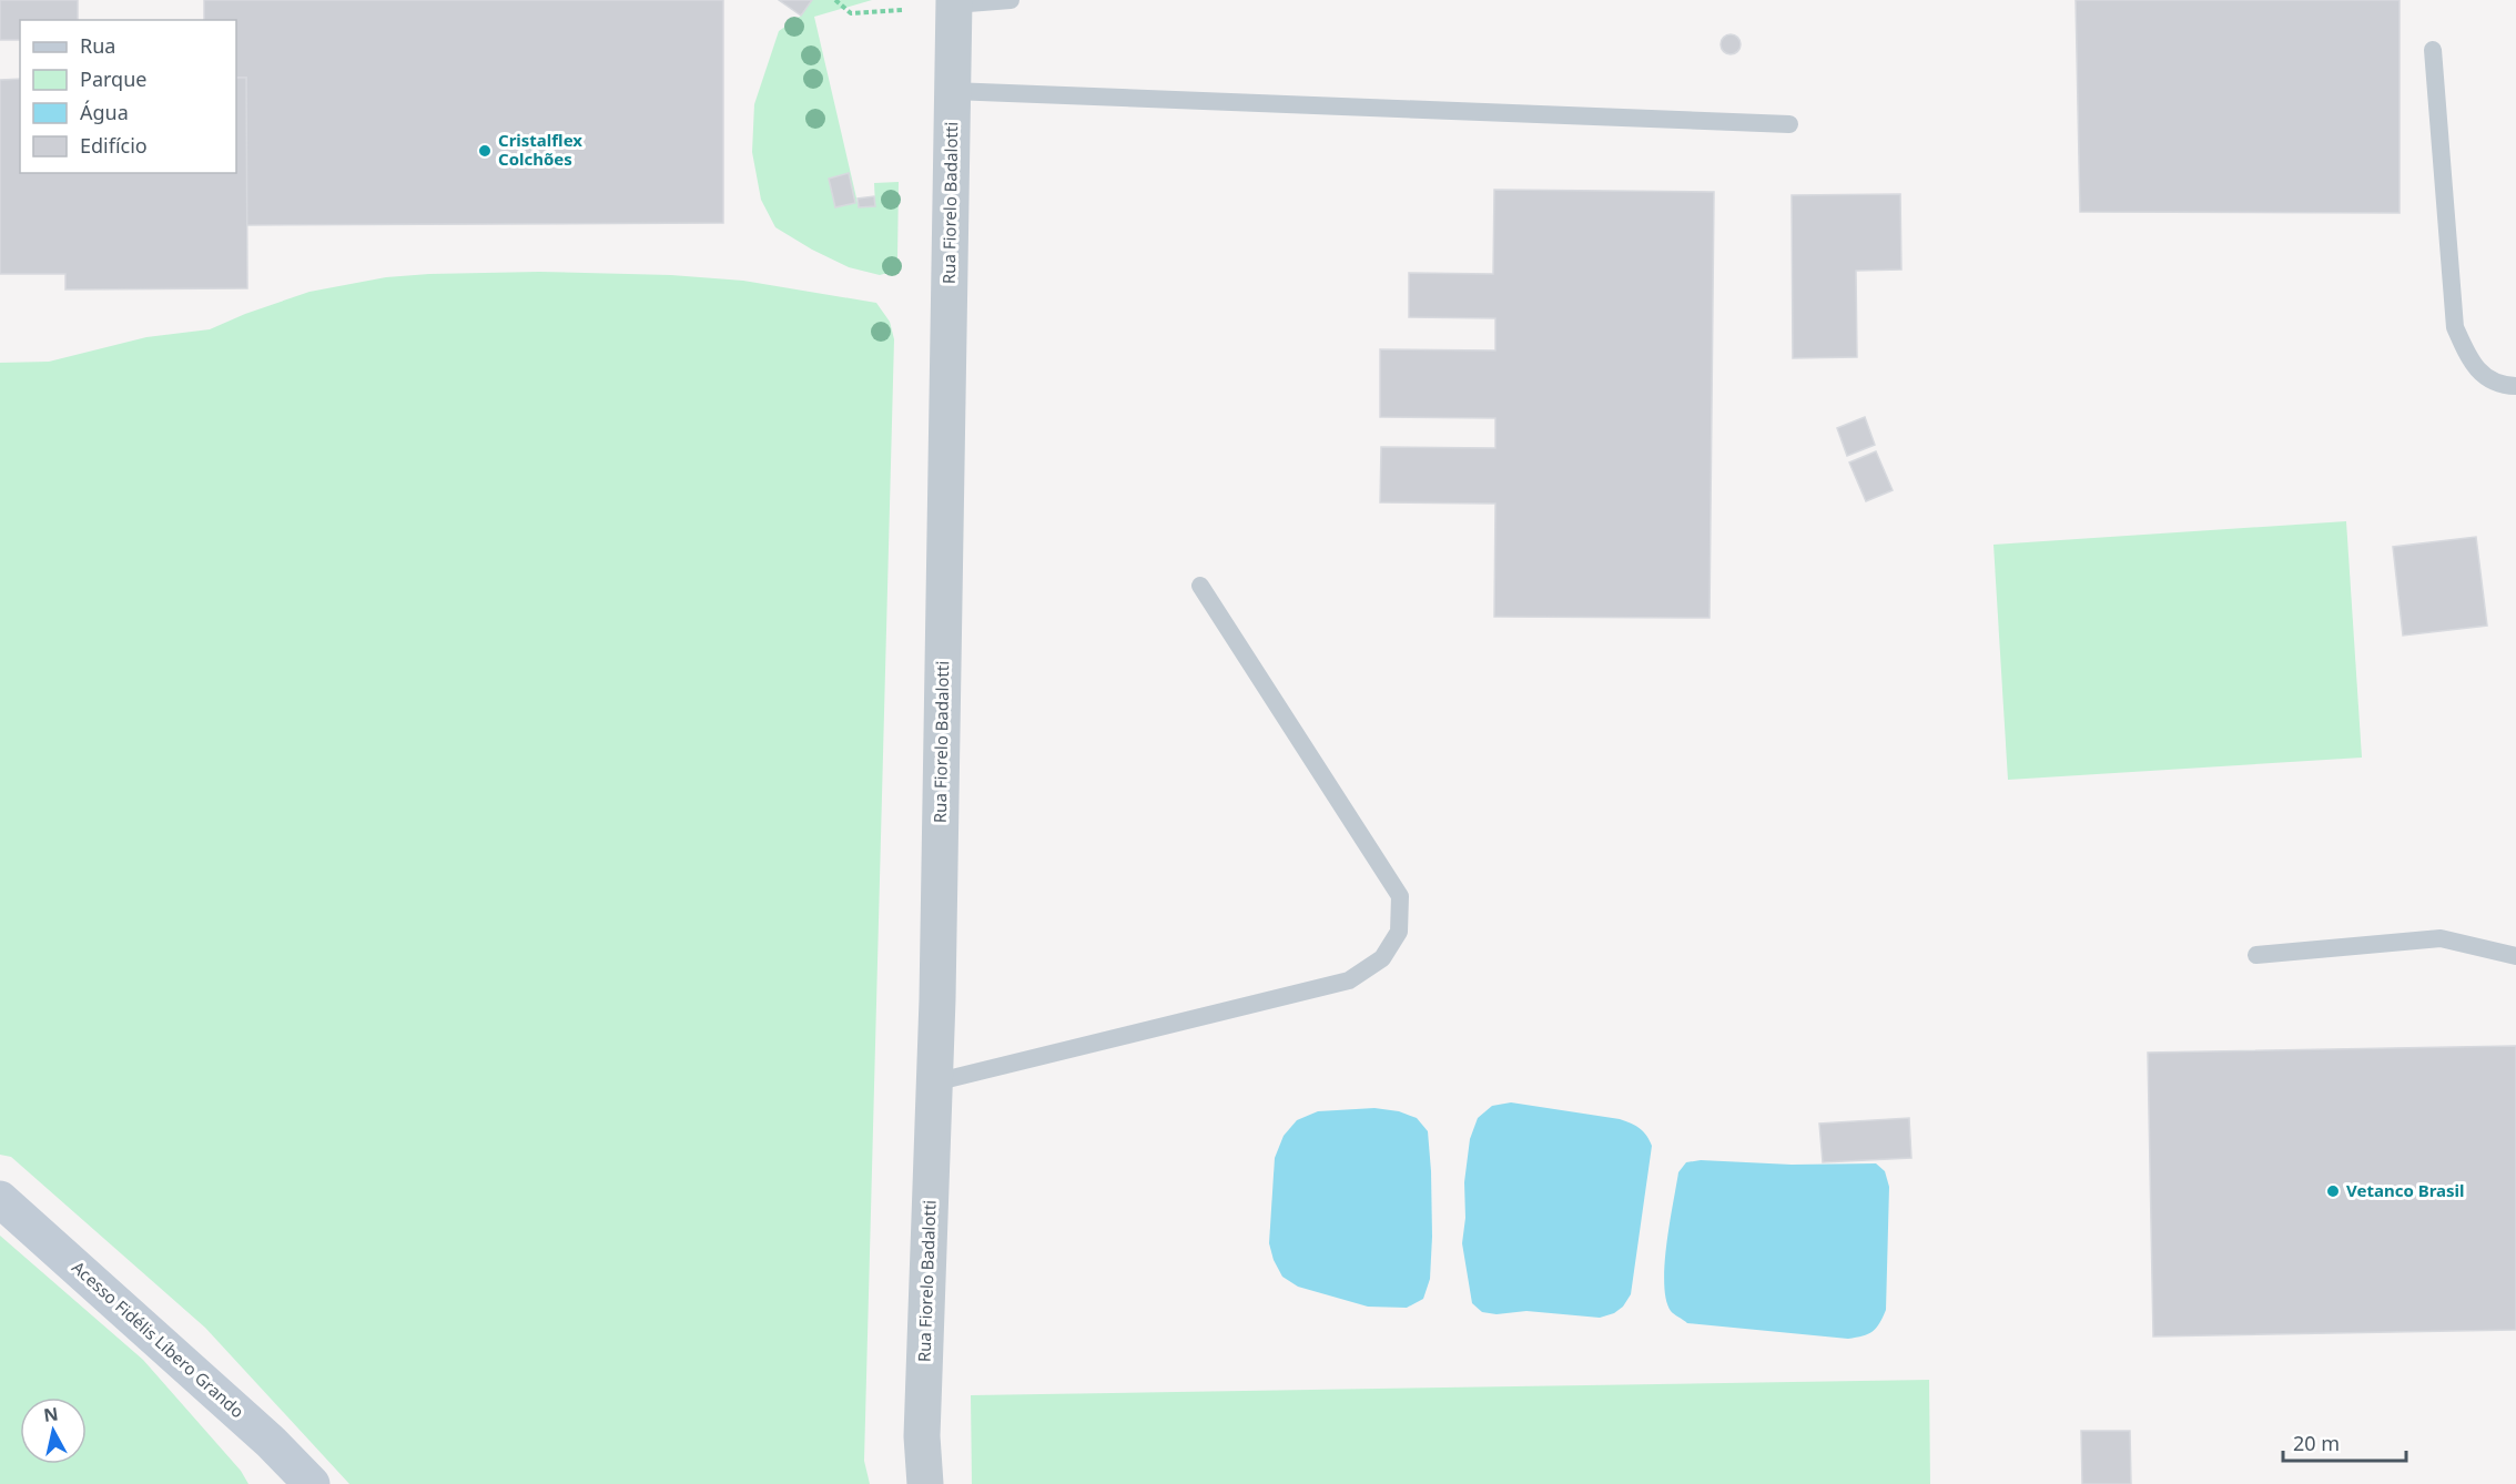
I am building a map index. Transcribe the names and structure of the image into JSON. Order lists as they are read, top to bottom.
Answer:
{
  "streets": {
    "street": ["Rua Fiorelo Badalotti", "Acesso Fidélis Líbero Grando"]
  },
  "places": ["Cristalflex Colchões", "Vetanco Brasil"],
  "legend": [
    "Rua",
    "Parque",
    "Água",
    "Edifício"
  ],
  "scale_bar": "20 m",
  "north": "top"
}
